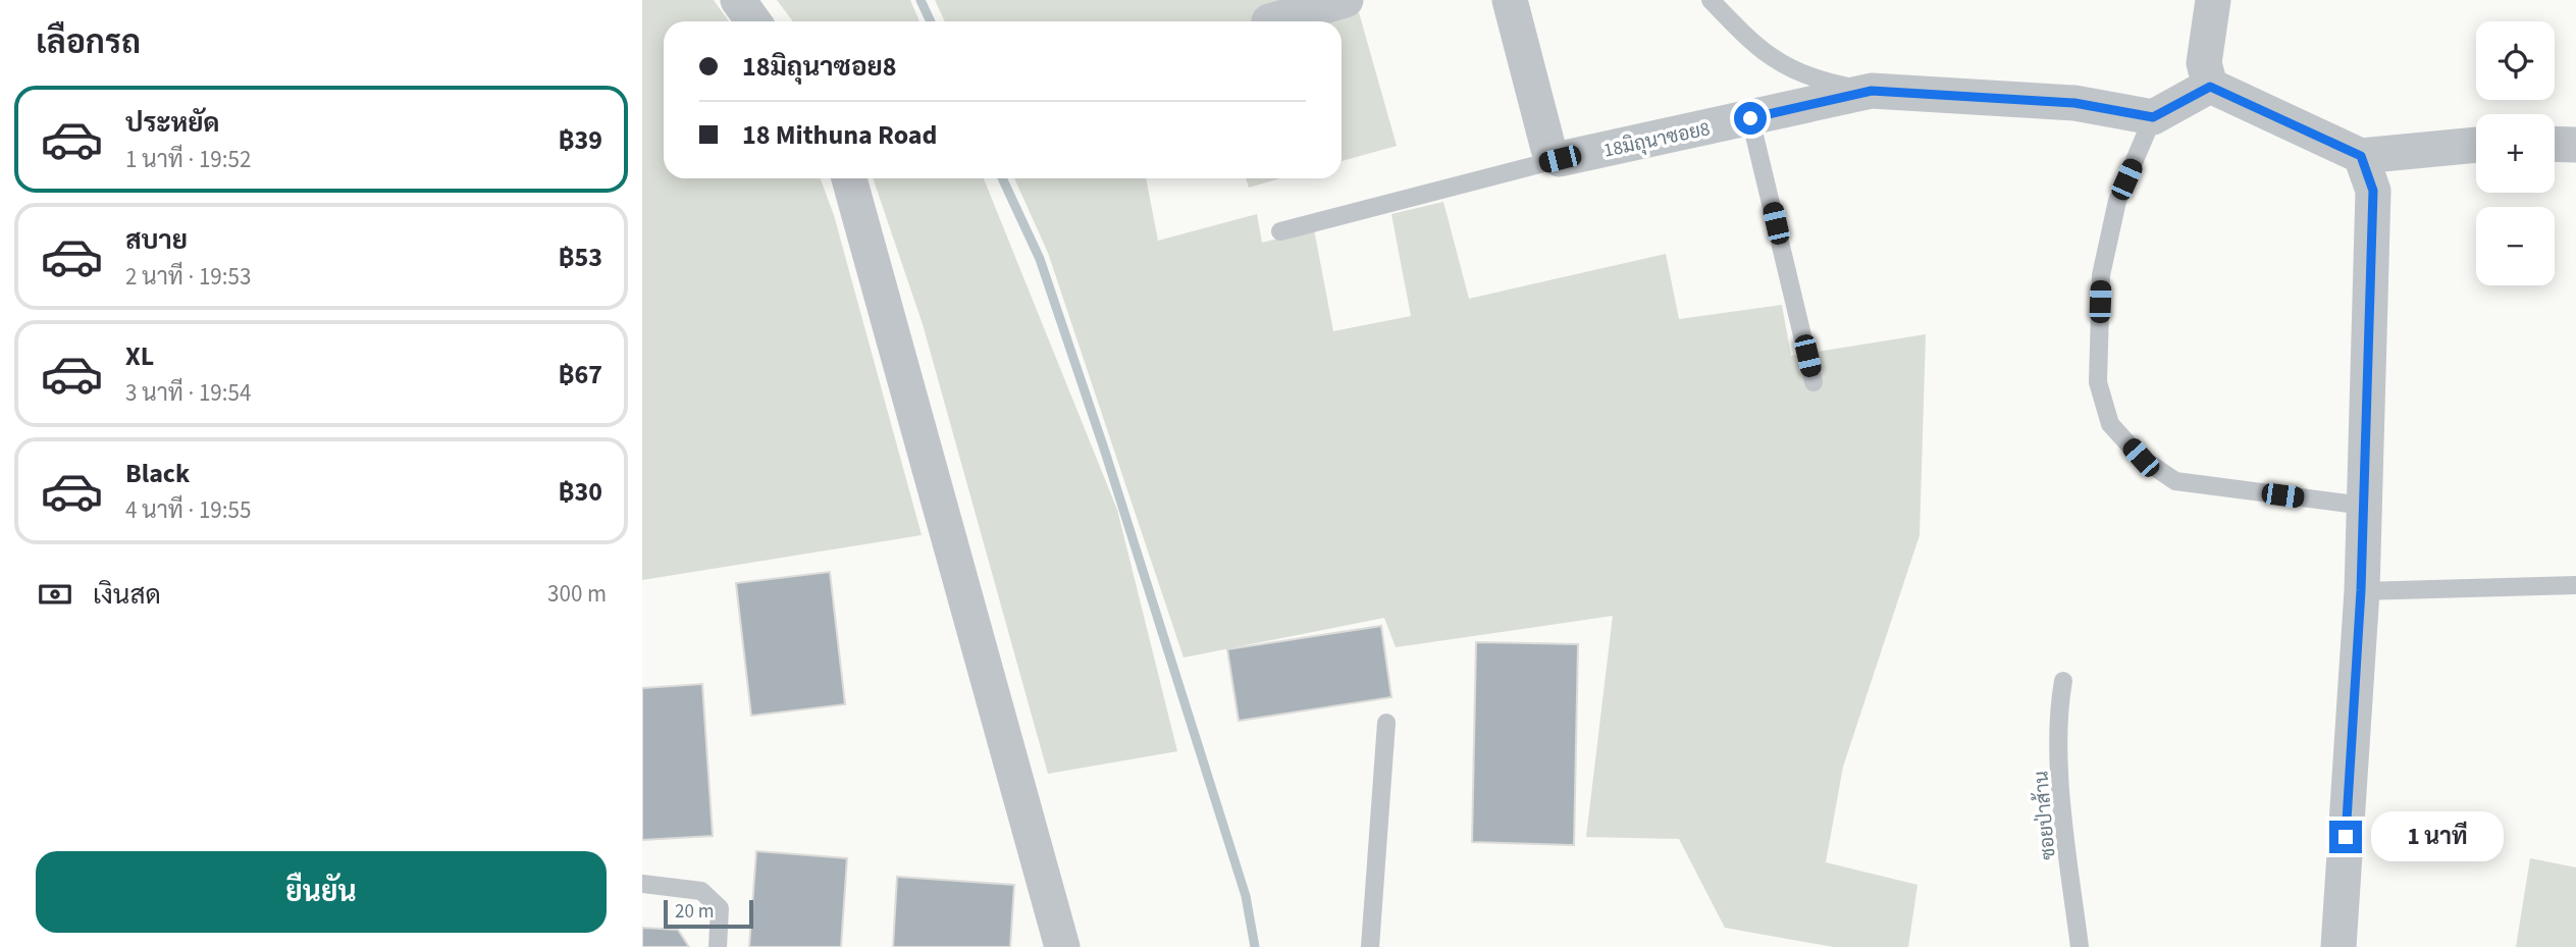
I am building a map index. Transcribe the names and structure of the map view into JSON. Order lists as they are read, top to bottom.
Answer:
{
  "streets": {
    "street": ["18มิถุนาซอย8"],
    "lane": ["ซอยป่าส้าน"]
  },
  "scale_bar": "20 m",
  "page": {
    "heading": "เลือกรถ",
    "map_buttons": ["+", "−"],
    "banner": ["18มิถุนาซอย8", "18 Mithuna Road"],
    "list": [
      {
        "name": "ประหยัด",
        "note": "1 นาที · 19:52",
        "value": "฿39"
      },
      {
        "name": "สบาย",
        "note": "2 นาที · 19:53",
        "value": "฿53"
      },
      {
        "name": "XL",
        "note": "3 นาที · 19:54",
        "value": "฿67"
      },
      {
        "name": "Black",
        "note": "4 นาที · 19:55",
        "value": "฿30"
      }
    ],
    "pay": ["เงินสด", "300 m"],
    "bubble": "1 นาที",
    "buttons": "ยืนยัน",
    "scale": "20 m"
  }
}
